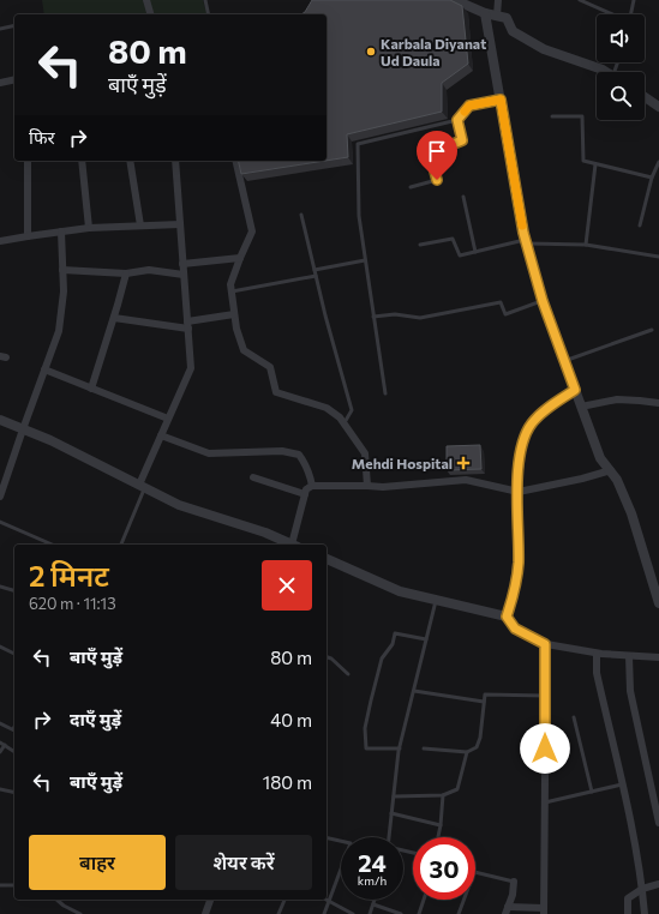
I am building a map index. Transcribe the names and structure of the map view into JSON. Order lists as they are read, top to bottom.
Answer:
{
  "places": {
    "other": ["Karbala Diyanat Ud Daula"],
    "health": ["Mehdi Hospital"]
  },
  "page": {
    "turn": ["80 m", "बाएँ मुड़ें"],
    "then": "फिर",
    "heading": ["2 मिनट", "620 m · 11:13"],
    "list": [
      {
        "name": "बाएँ मुड़ें",
        "value": "80 m"
      },
      {
        "name": "दाएँ मुड़ें",
        "value": "40 m"
      },
      {
        "name": "बाएँ मुड़ें",
        "value": "180 m"
      }
    ],
    "buttons": ["बाहर", "शेयर करें"],
    "speed": "24 km/h",
    "limit": "30"
  }
}
